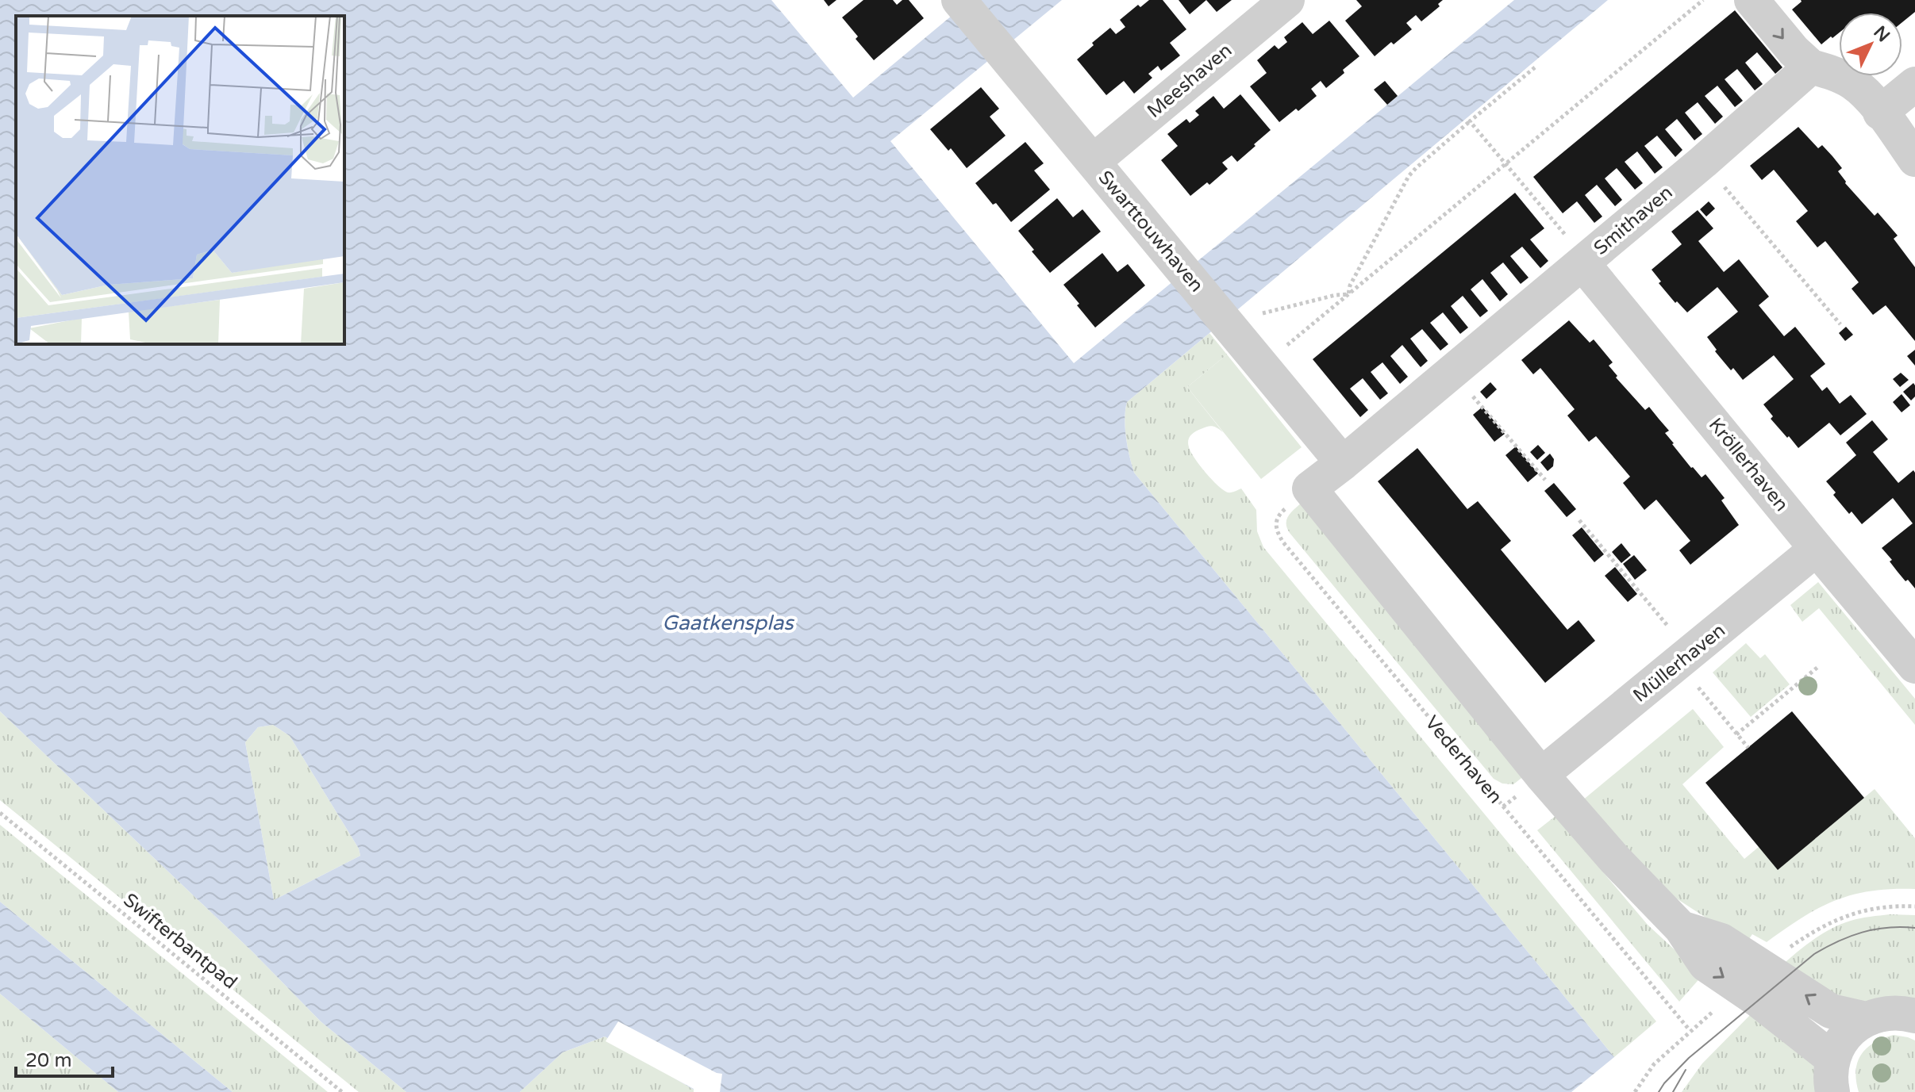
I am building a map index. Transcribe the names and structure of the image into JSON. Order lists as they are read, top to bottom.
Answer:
{
  "streets": {
    "street": [
      "Meeshaven",
      "Smithaven",
      "Swarttouwhaven",
      "Kröllerhaven",
      "Müllerhaven"
    ],
    "path": ["Vederhaven", "Swifterbantpad"]
  },
  "crossings": [
    ["Meeshaven", "Swarttouwhaven"],
    ["Smithaven", "Swarttouwhaven"],
    ["Smithaven", "Kröllerhaven"],
    ["Kröllerhaven", "Müllerhaven"]
  ],
  "water": ["Gaatkensplas"],
  "scale_bar": "20 m",
  "north": "top right"
}
